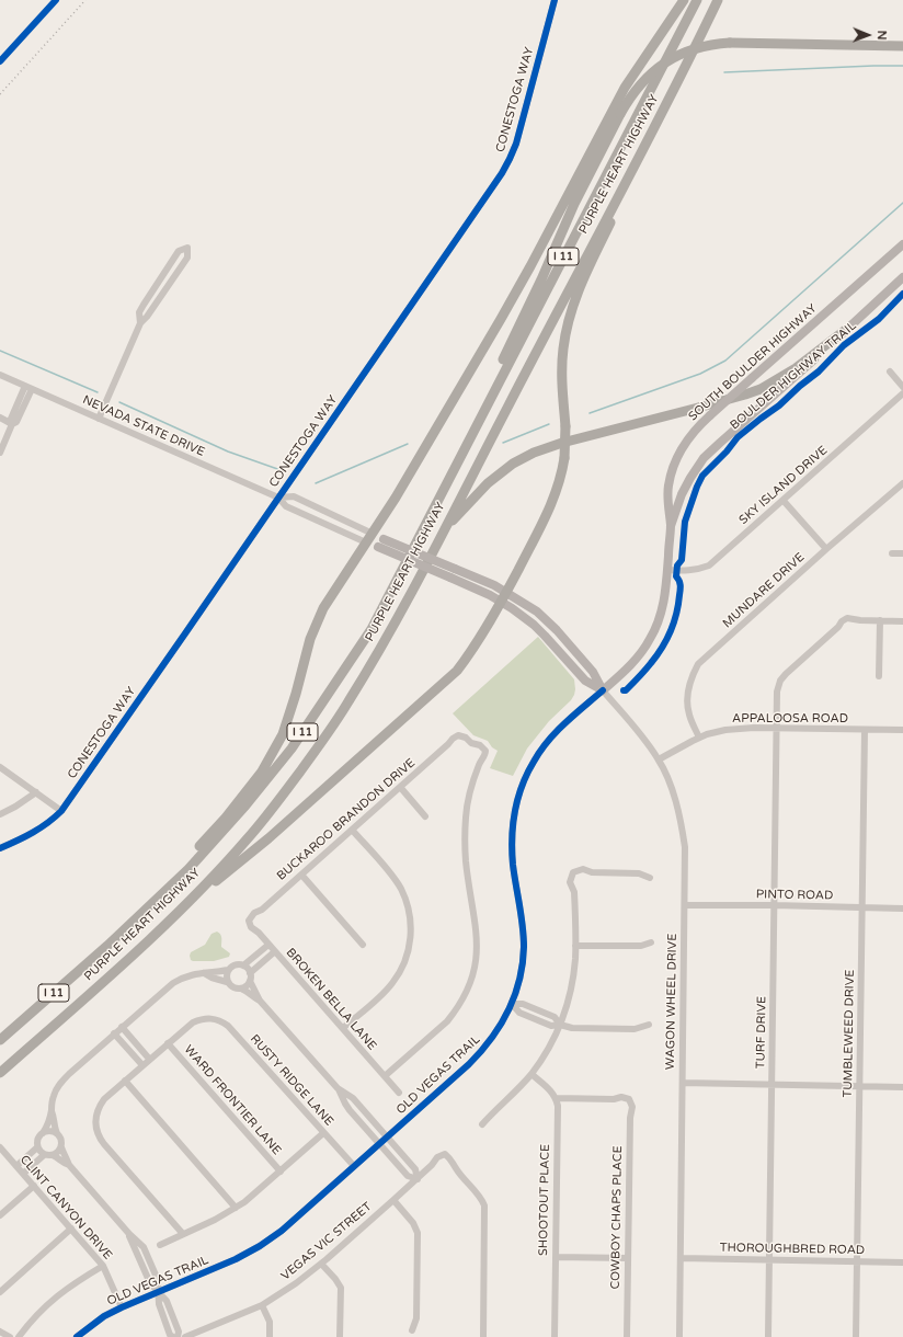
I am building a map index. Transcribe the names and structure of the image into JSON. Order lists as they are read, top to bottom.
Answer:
{
  "streets": {
    "highway": ["PURPLE HEART HIGHWAY", "I 11"],
    "main road": ["SOUTH BOULDER HIGHWAY", "WAGON WHEEL DRIVE"],
    "street": [
      "CONESTOGA WAY",
      "NEVADA STATE DRIVE",
      "SKY ISLAND DRIVE",
      "MUNDARE DRIVE",
      "APPALOOSA ROAD",
      "BUCKAROO BRANDON DRIVE",
      "PINTO ROAD",
      "BROKEN BELLA LANE",
      "TURF DRIVE",
      "TUMBLEWEED DRIVE",
      "OLD VEGAS TRAIL",
      "RUSTY RIDGE LANE",
      "WARD FRONTIER LANE",
      "SHOOTOUT PLACE",
      "CLINT CANYON DRIVE",
      "COWBOY CHAPS PLACE",
      "VEGAS VIC STREET",
      "THOROUGHBRED ROAD"
    ],
    "cycle path": ["BOULDER HIGHWAY TRAIL"]
  },
  "crossings": [
    ["CONESTOGA WAY", "NEVADA STATE DRIVE"],
    ["SOUTH BOULDER HIGHWAY", "SKY ISLAND DRIVE"],
    ["SOUTH BOULDER HIGHWAY", "WAGON WHEEL DRIVE"],
    ["SOUTH BOULDER HIGHWAY", "OLD VEGAS TRAIL"],
    ["NEVADA STATE DRIVE", "WAGON WHEEL DRIVE"],
    ["MUNDARE DRIVE", "APPALOOSA ROAD"],
    ["APPALOOSA ROAD", "WAGON WHEEL DRIVE"],
    ["APPALOOSA ROAD", "TURF DRIVE"],
    ["APPALOOSA ROAD", "TUMBLEWEED DRIVE"],
    ["BUCKAROO BRANDON DRIVE", "BROKEN BELLA LANE"],
    ["PINTO ROAD", "WAGON WHEEL DRIVE"],
    ["PINTO ROAD", "TURF DRIVE"],
    ["PINTO ROAD", "TUMBLEWEED DRIVE"],
    ["WAGON WHEEL DRIVE", "OLD VEGAS TRAIL"],
    ["WAGON WHEEL DRIVE", "THOROUGHBRED ROAD"],
    ["TURF DRIVE", "THOROUGHBRED ROAD"],
    ["TUMBLEWEED DRIVE", "THOROUGHBRED ROAD"],
    ["OLD VEGAS TRAIL", "RUSTY RIDGE LANE"],
    ["OLD VEGAS TRAIL", "CLINT CANYON DRIVE"],
    ["RUSTY RIDGE LANE", "WARD FRONTIER LANE"],
    ["SHOOTOUT PLACE", "COWBOY CHAPS PLACE"]
  ],
  "north": "right"
}
